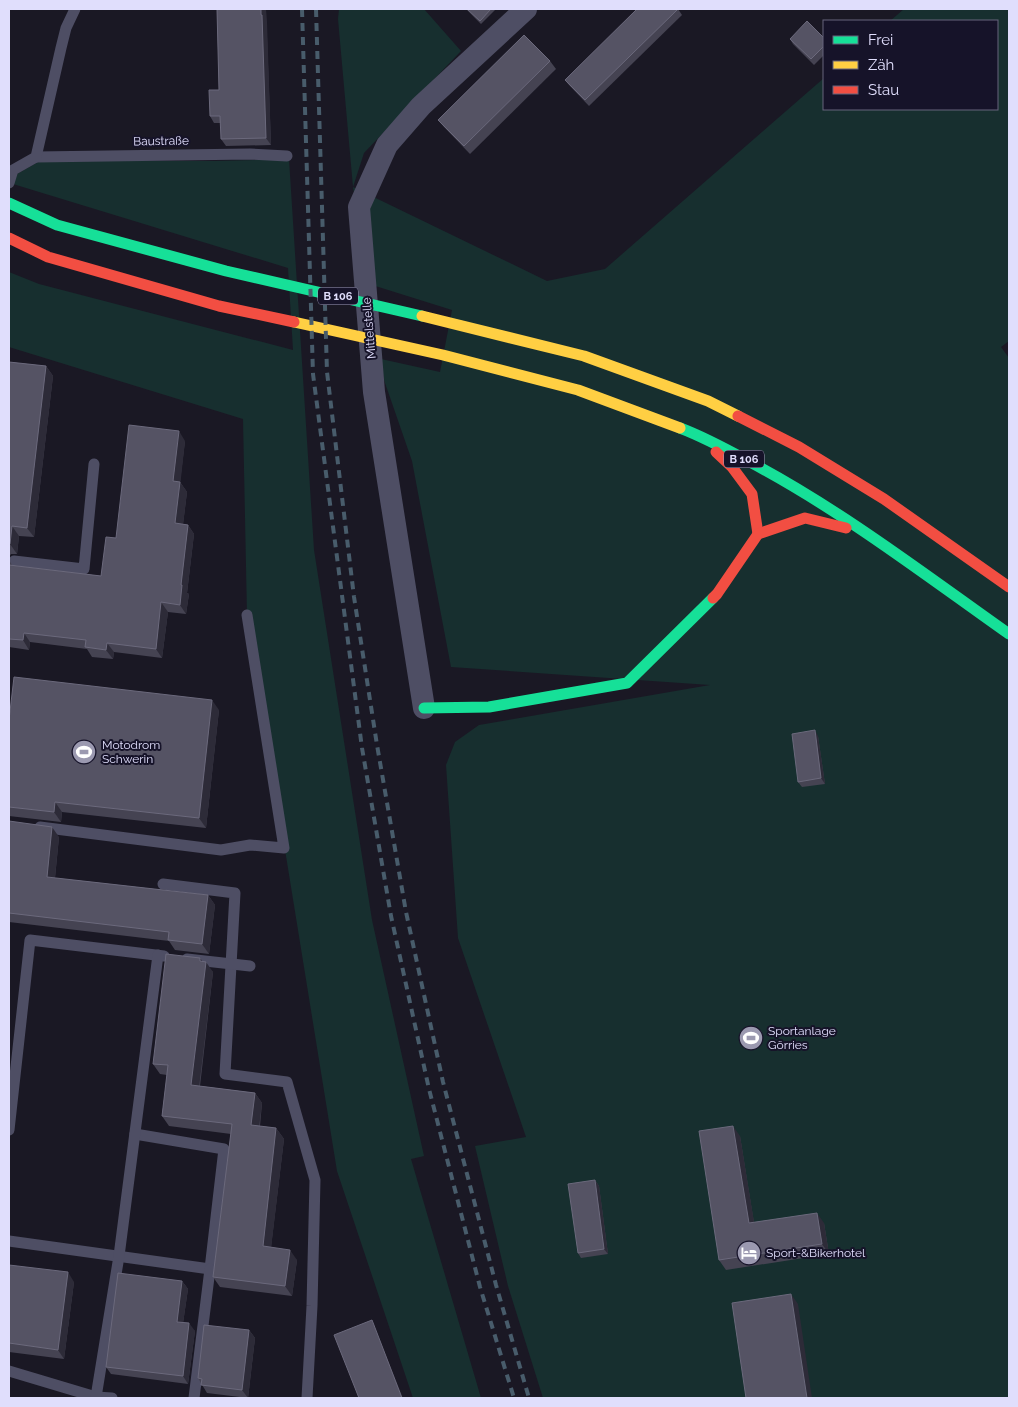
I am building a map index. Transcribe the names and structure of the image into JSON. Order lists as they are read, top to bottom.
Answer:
{
  "streets": {
    "highway": ["B 106"],
    "street": ["Mittelstelle"],
    "lane": ["Baustraße"]
  },
  "places": {
    "sports": ["Motodrom Schwerin", "Sportanlage Görries"],
    "hotel": ["Sport-&Bikerhotel"]
  },
  "legend": ["Frei", "Zäh", "Stau"]
}
